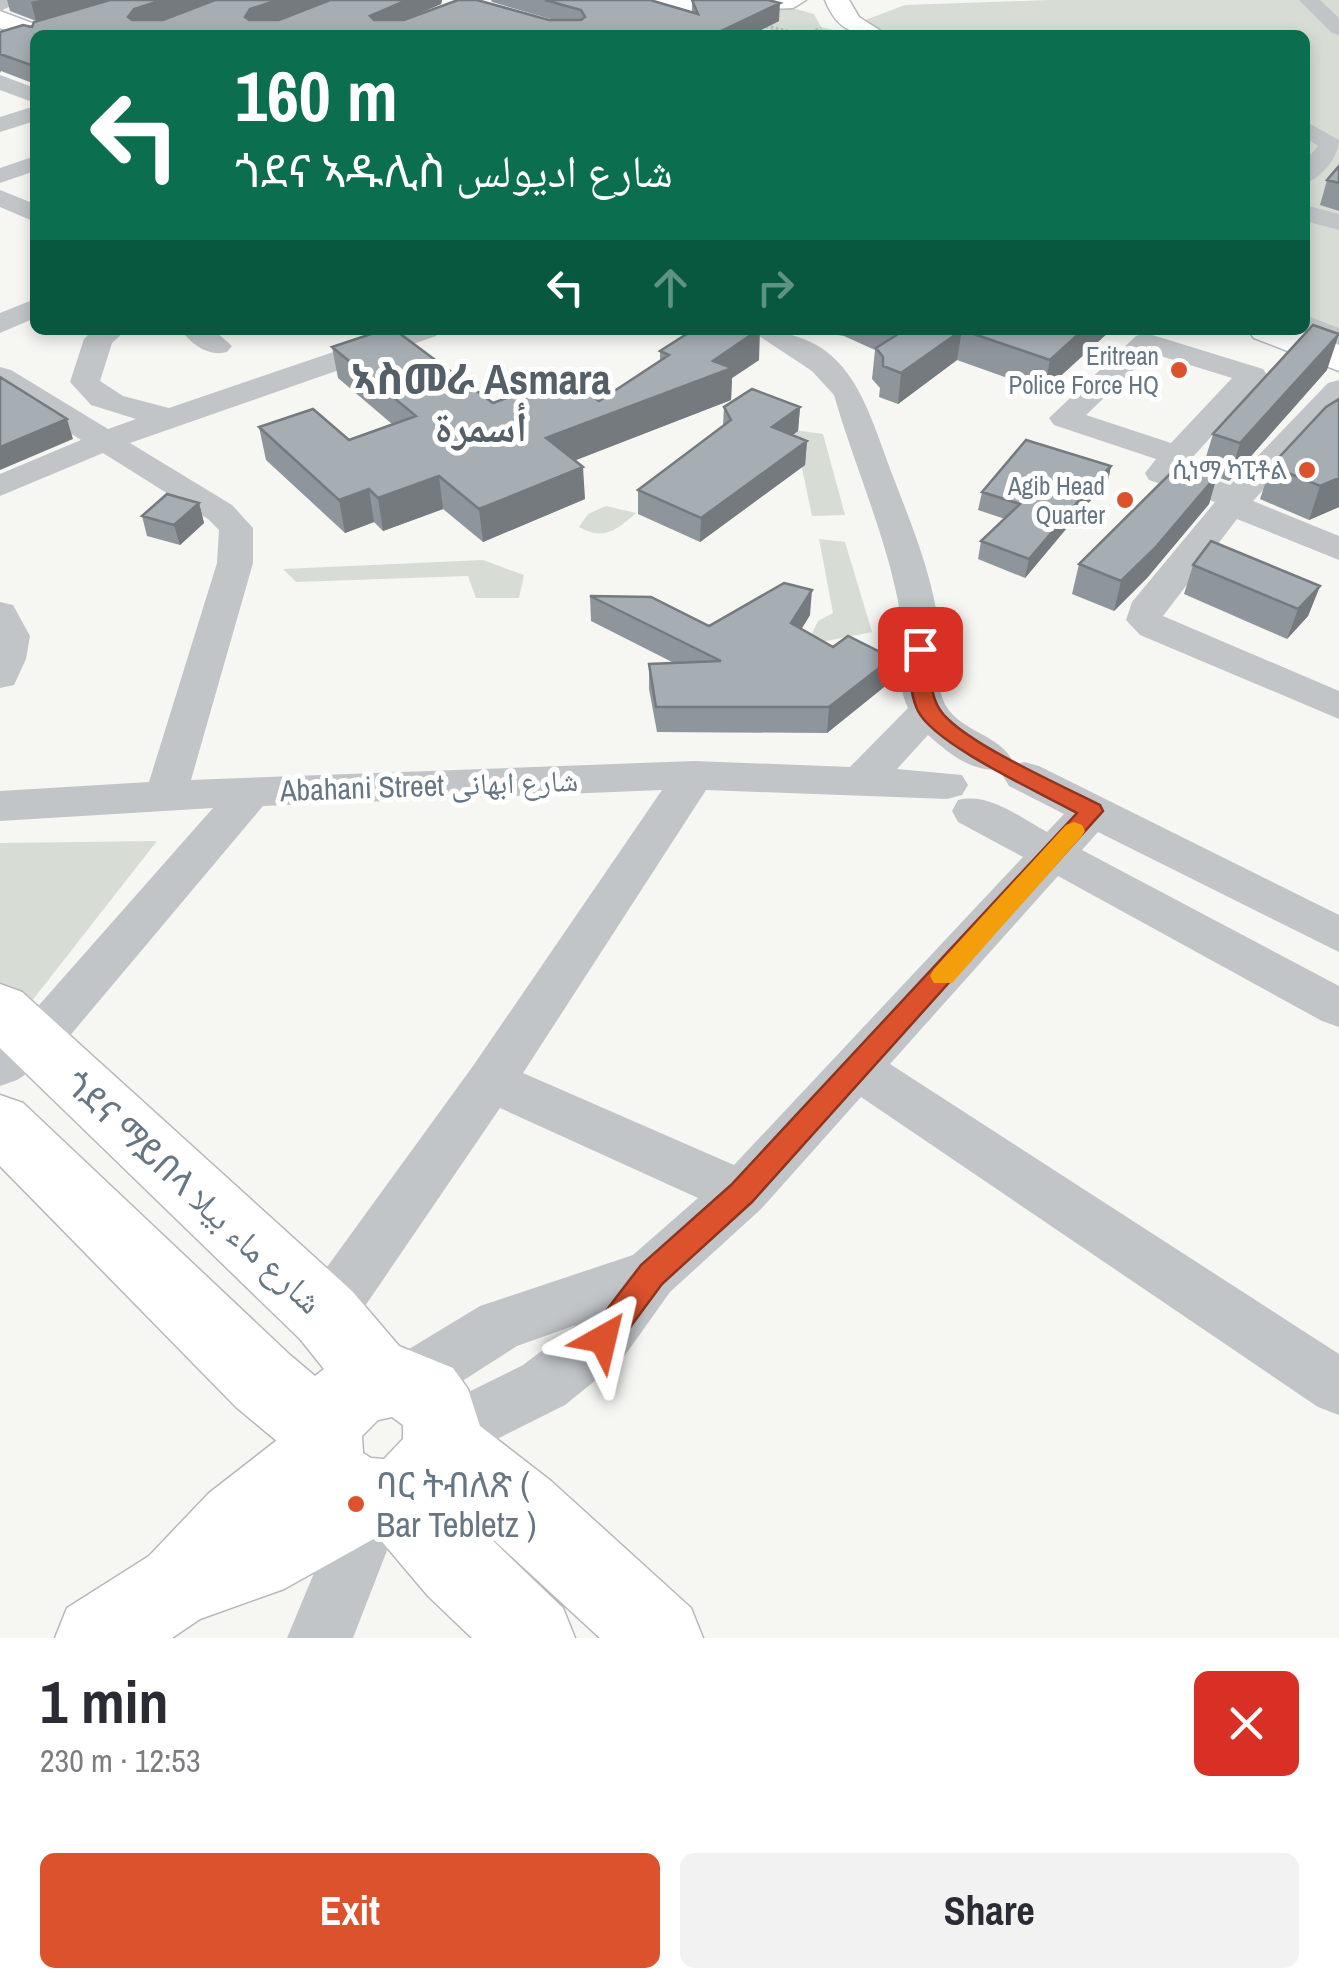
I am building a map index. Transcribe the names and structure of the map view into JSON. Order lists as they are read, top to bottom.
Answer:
{
  "streets": {
    "main road": ["ጎደና ማይበላ شارع ماء بيلا"],
    "street": ["Abahani Street شارع ابهانى"]
  },
  "districts": ["ኣስመራ Asmara أسمرة"],
  "places": [
    "Eritrean Police Force HQ",
    "ሲነማ ካፒቶል",
    "Agib Head Quarter",
    "ባር ትብለጽ ( Bar Tebletz )"
  ],
  "page": {
    "turn": ["160 m", "ጎደና ኣዱሊስ شارع اديولس"],
    "heading": ["1 min", "230 m · 12:53"],
    "buttons": ["Exit", "Share"]
  }
}
